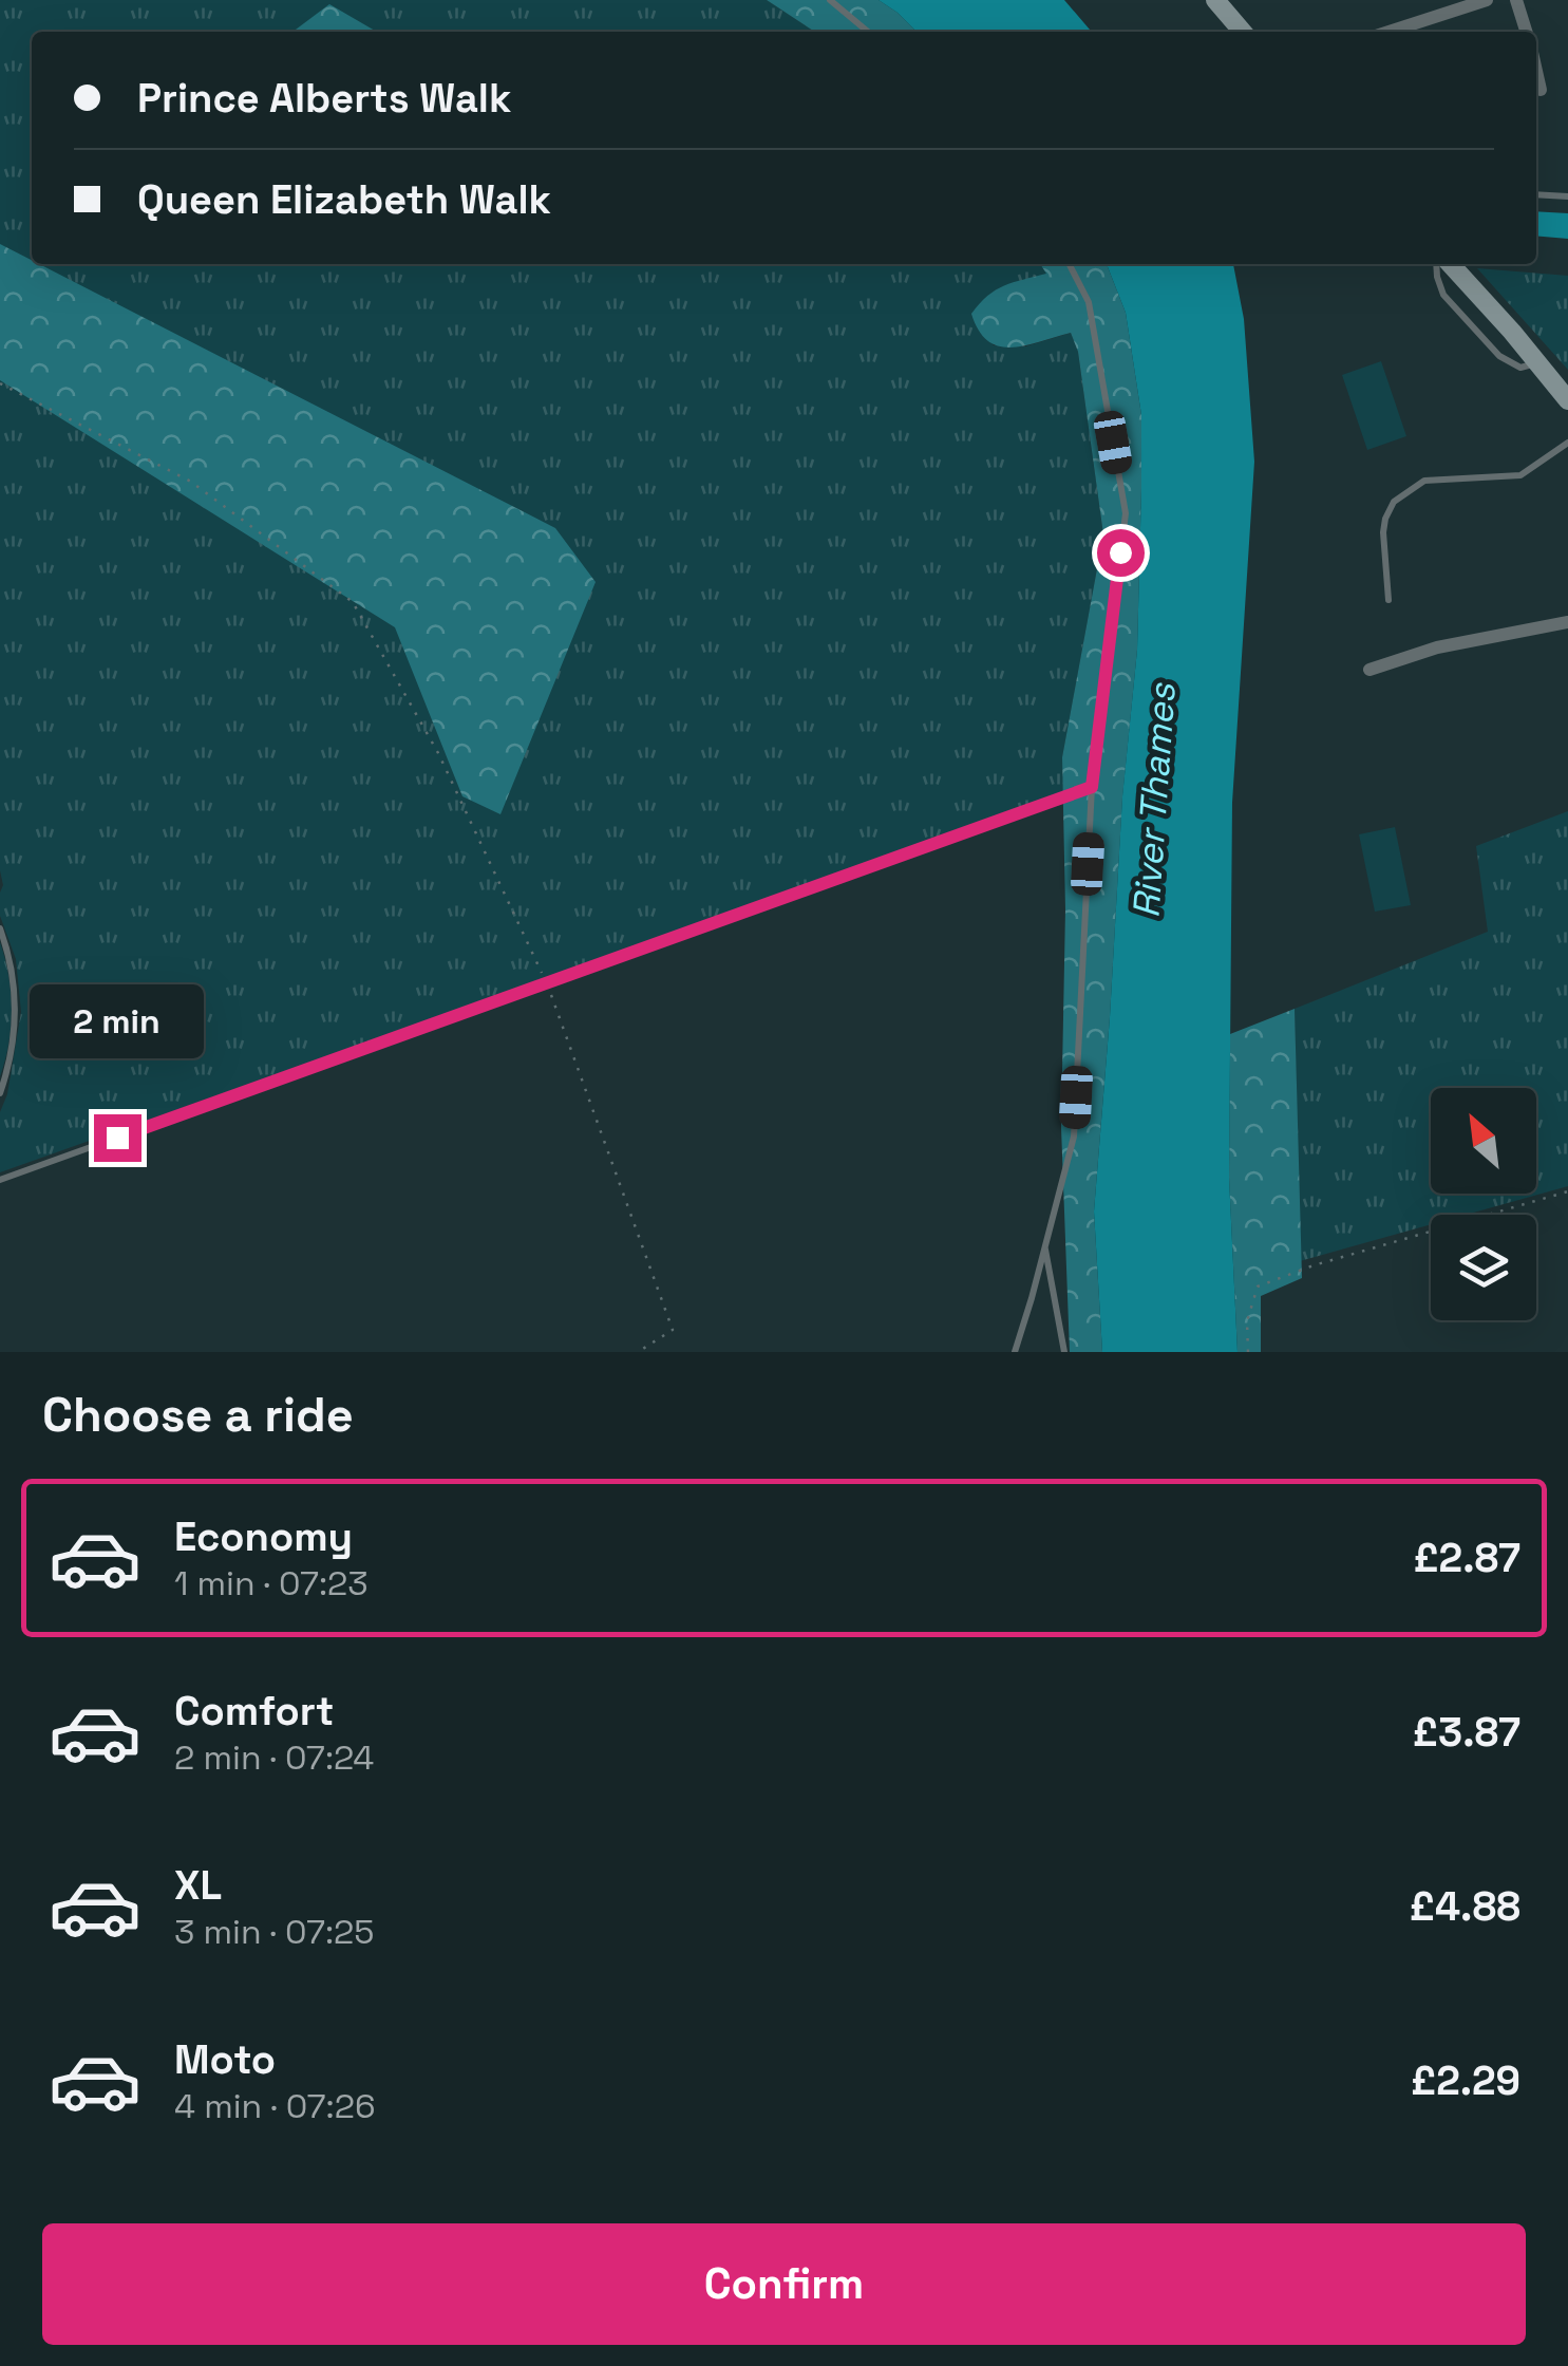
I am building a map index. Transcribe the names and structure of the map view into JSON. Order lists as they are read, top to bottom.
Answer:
{
  "water": ["River Thames"],
  "north": "top left",
  "page": {
    "banner": ["Prince Alberts Walk", "Queen Elizabeth Walk"],
    "bubble": "2 min",
    "heading": "Choose a ride",
    "list": [
      {
        "name": "Economy",
        "note": "1 min · 07:23",
        "value": "£2.87"
      },
      {
        "name": "Comfort",
        "note": "2 min · 07:24",
        "value": "£3.87"
      },
      {
        "name": "XL",
        "note": "3 min · 07:25",
        "value": "£4.88"
      },
      {
        "name": "Moto",
        "note": "4 min · 07:26",
        "value": "£2.29"
      }
    ],
    "buttons": "Confirm"
  }
}
